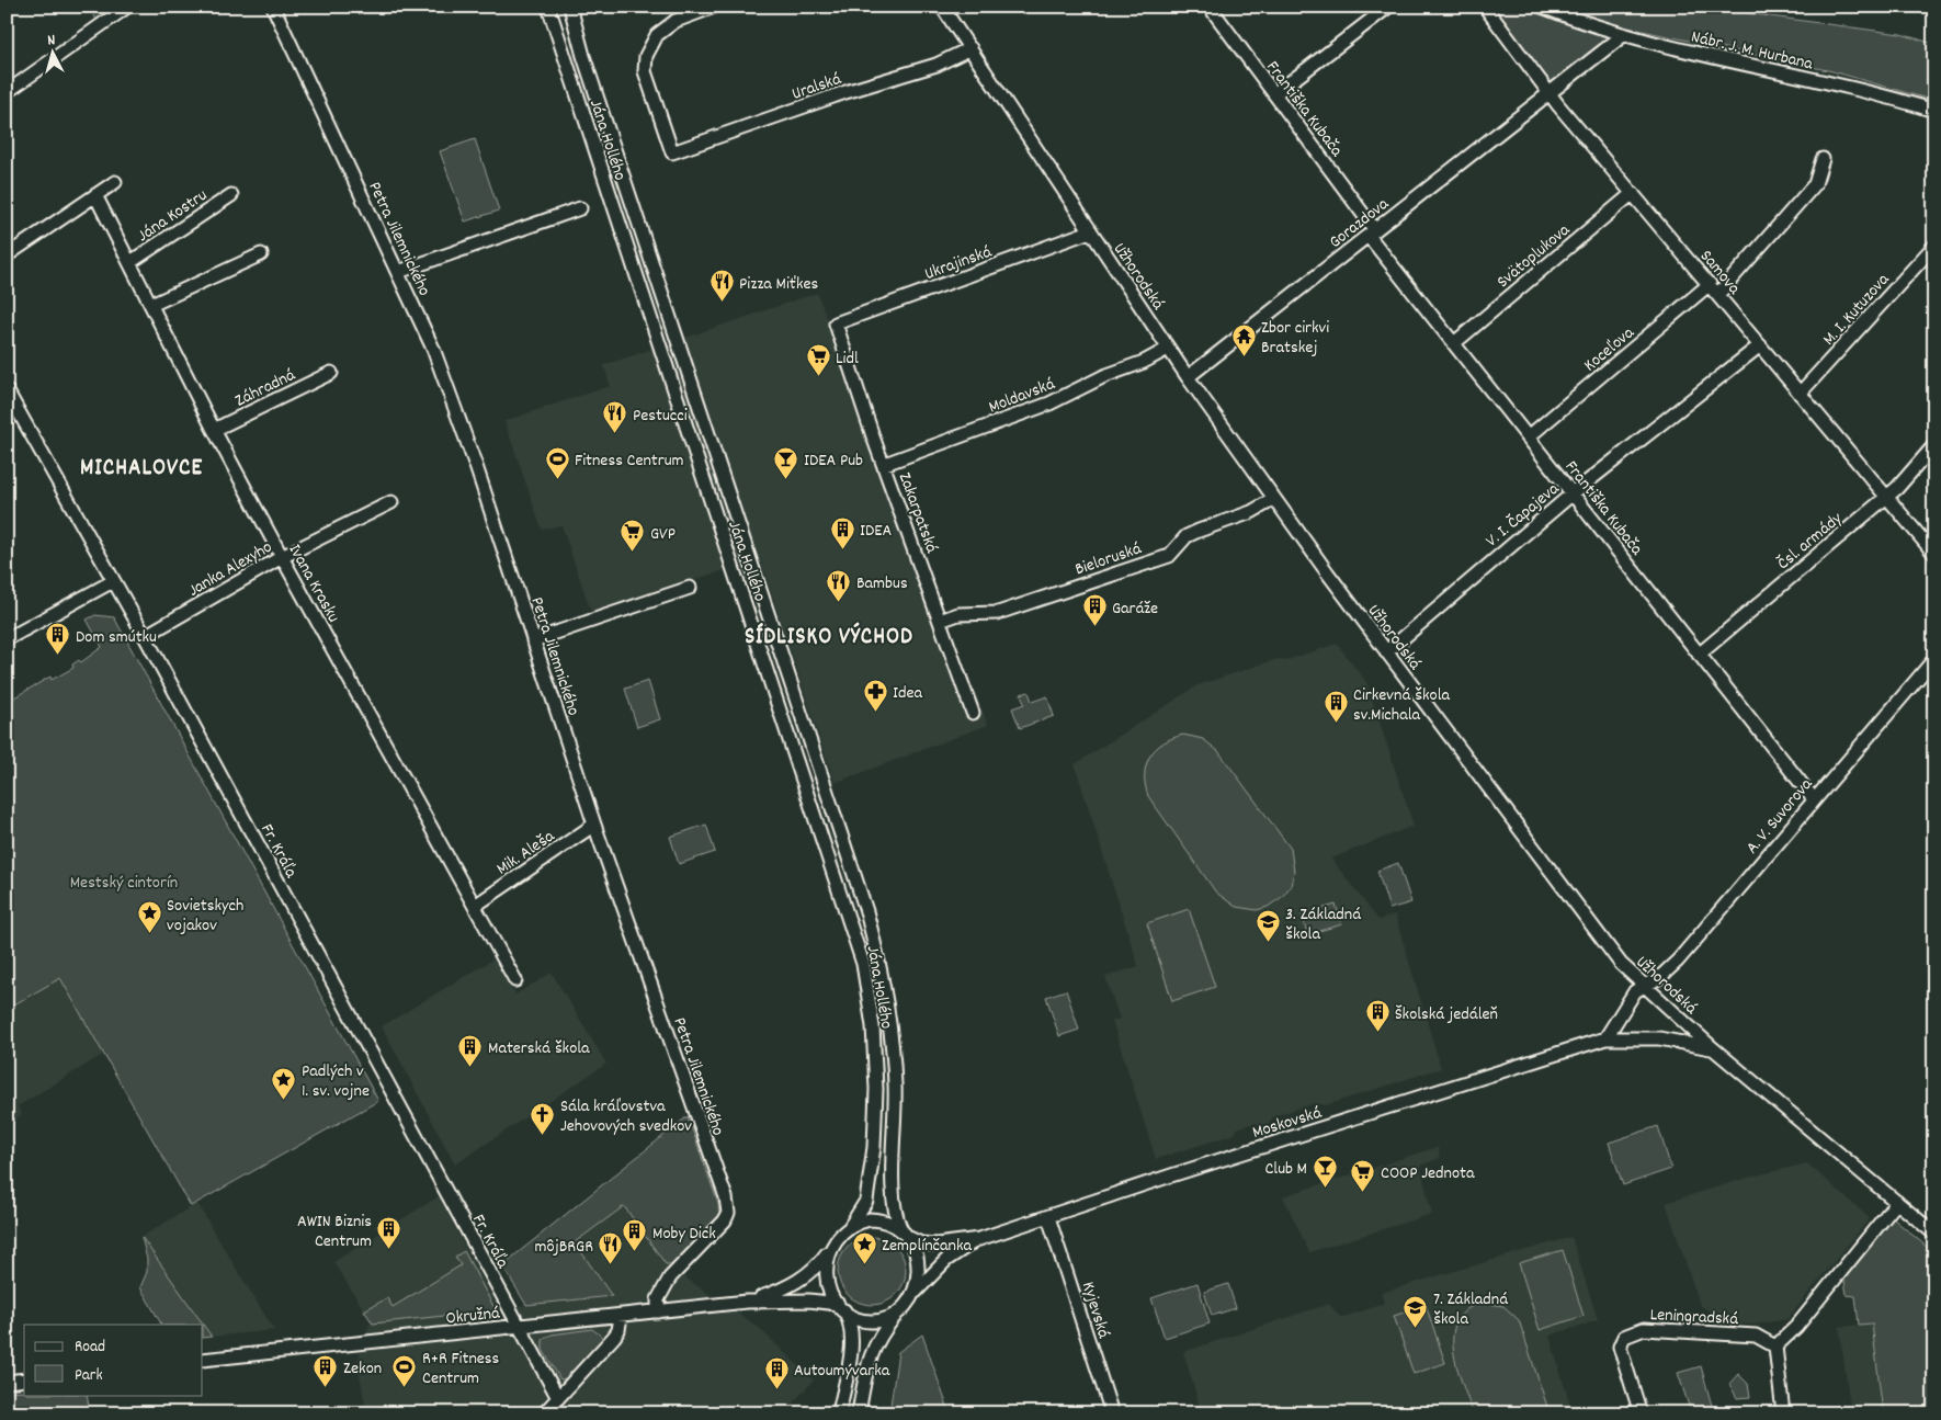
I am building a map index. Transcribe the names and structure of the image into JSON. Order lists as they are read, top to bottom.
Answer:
{
  "streets": {
    "street": [
      "Nábr. J. M. Hurbana",
      "Uralská",
      "Františka Kubača",
      "Jána Hollého",
      "Jána Kostru",
      "Gorazdova",
      "Petra Jilemnického",
      "Svätoplukova",
      "Ukrajinská",
      "Samova",
      "Užhorodská",
      "M. I. Kutuzova",
      "Koceľova",
      "Záhradná",
      "Moldavská",
      "Zakarpatská",
      "V. I. Čapajeva",
      "Čsl. armády",
      "Bieloruská",
      "Janka Alexyho",
      "Ivana Krasku",
      "A. V. Suvorova",
      "Fr. Kráľa",
      "Mik. Aleša",
      "Moskovská",
      "Kyjevská",
      "Okružná",
      "Leningradská"
    ]
  },
  "crossings": [
    ["Uralská", "Užhorodská"],
    ["Františka Kubača", "Gorazdova"],
    ["Františka Kubača", "Svätoplukova"],
    ["Františka Kubača", "Koceľova"],
    ["Františka Kubača", "V. I. Čapajeva"],
    ["Františka Kubača", "Čsl. armády"],
    ["Františka Kubača", "A. V. Suvorova"],
    ["Jána Kostru", "Ivana Krasku"],
    ["Gorazdova", "Samova"],
    ["Gorazdova", "Užhorodská"],
    ["Petra Jilemnického", "Mik. Aleša"],
    ["Petra Jilemnického", "Okružná"],
    ["Svätoplukova", "Samova"],
    ["Ukrajinská", "Užhorodská"],
    ["Ukrajinská", "Zakarpatská"],
    ["Samova", "M. I. Kutuzova"],
    ["Samova", "Koceľova"],
    ["Samova", "V. I. Čapajeva"],
    ["Samova", "Čsl. armády"],
    ["Užhorodská", "Moldavská"],
    ["Užhorodská", "V. I. Čapajeva"],
    ["Užhorodská", "Bieloruská"],
    ["Užhorodská", "A. V. Suvorova"],
    ["Užhorodská", "Moskovská"],
    ["Záhradná", "Ivana Krasku"],
    ["Moldavská", "Zakarpatská"],
    ["Zakarpatská", "Bieloruská"],
    ["Janka Alexyho", "Ivana Krasku"],
    ["Janka Alexyho", "Fr. Kráľa"],
    ["Ivana Krasku", "Mik. Aleša"],
    ["Fr. Kráľa", "Okružná"],
    ["Moskovská", "Kyjevská"]
  ],
  "districts": ["MICHALOVCE", "SÍDLISKO VÝCHOD"],
  "parks": ["Mestský cintorín"],
  "places": {
    "restaurant": [
      "Pizza Miťkes",
      "Pestucci",
      "Bambus",
      "môjBRGR"
    ],
    "temple": ["Zbor cirkvi Bratskej"],
    "supermarket": ["Lidl", "GVP", "COOP Jednota"],
    "sports": ["Fitness Centrum", "R+R Fitness Centrum"],
    "bar": ["IDEA Pub", "Club M"],
    "building": [
      "IDEA",
      "Garáže",
      "Dom smútku",
      "Cirkevná škola sv.Michala",
      "Školská jedáleň",
      "Materská škola",
      "AWIN Biznis Centrum",
      "Moby Dick",
      "Zekon",
      "Autoumývarka"
    ],
    "pharmacy": ["Idea"],
    "place": ["Sovietskych vojakov", "Padlých v 1. sv. vojne", "Zemplínčanka"],
    "school or university": ["3. Základná škola", "7. Základná škola"],
    "church": ["Sála kráľovstva Jehovových svedkov"]
  },
  "legend": ["Road", "Park"],
  "north": "top"
}
